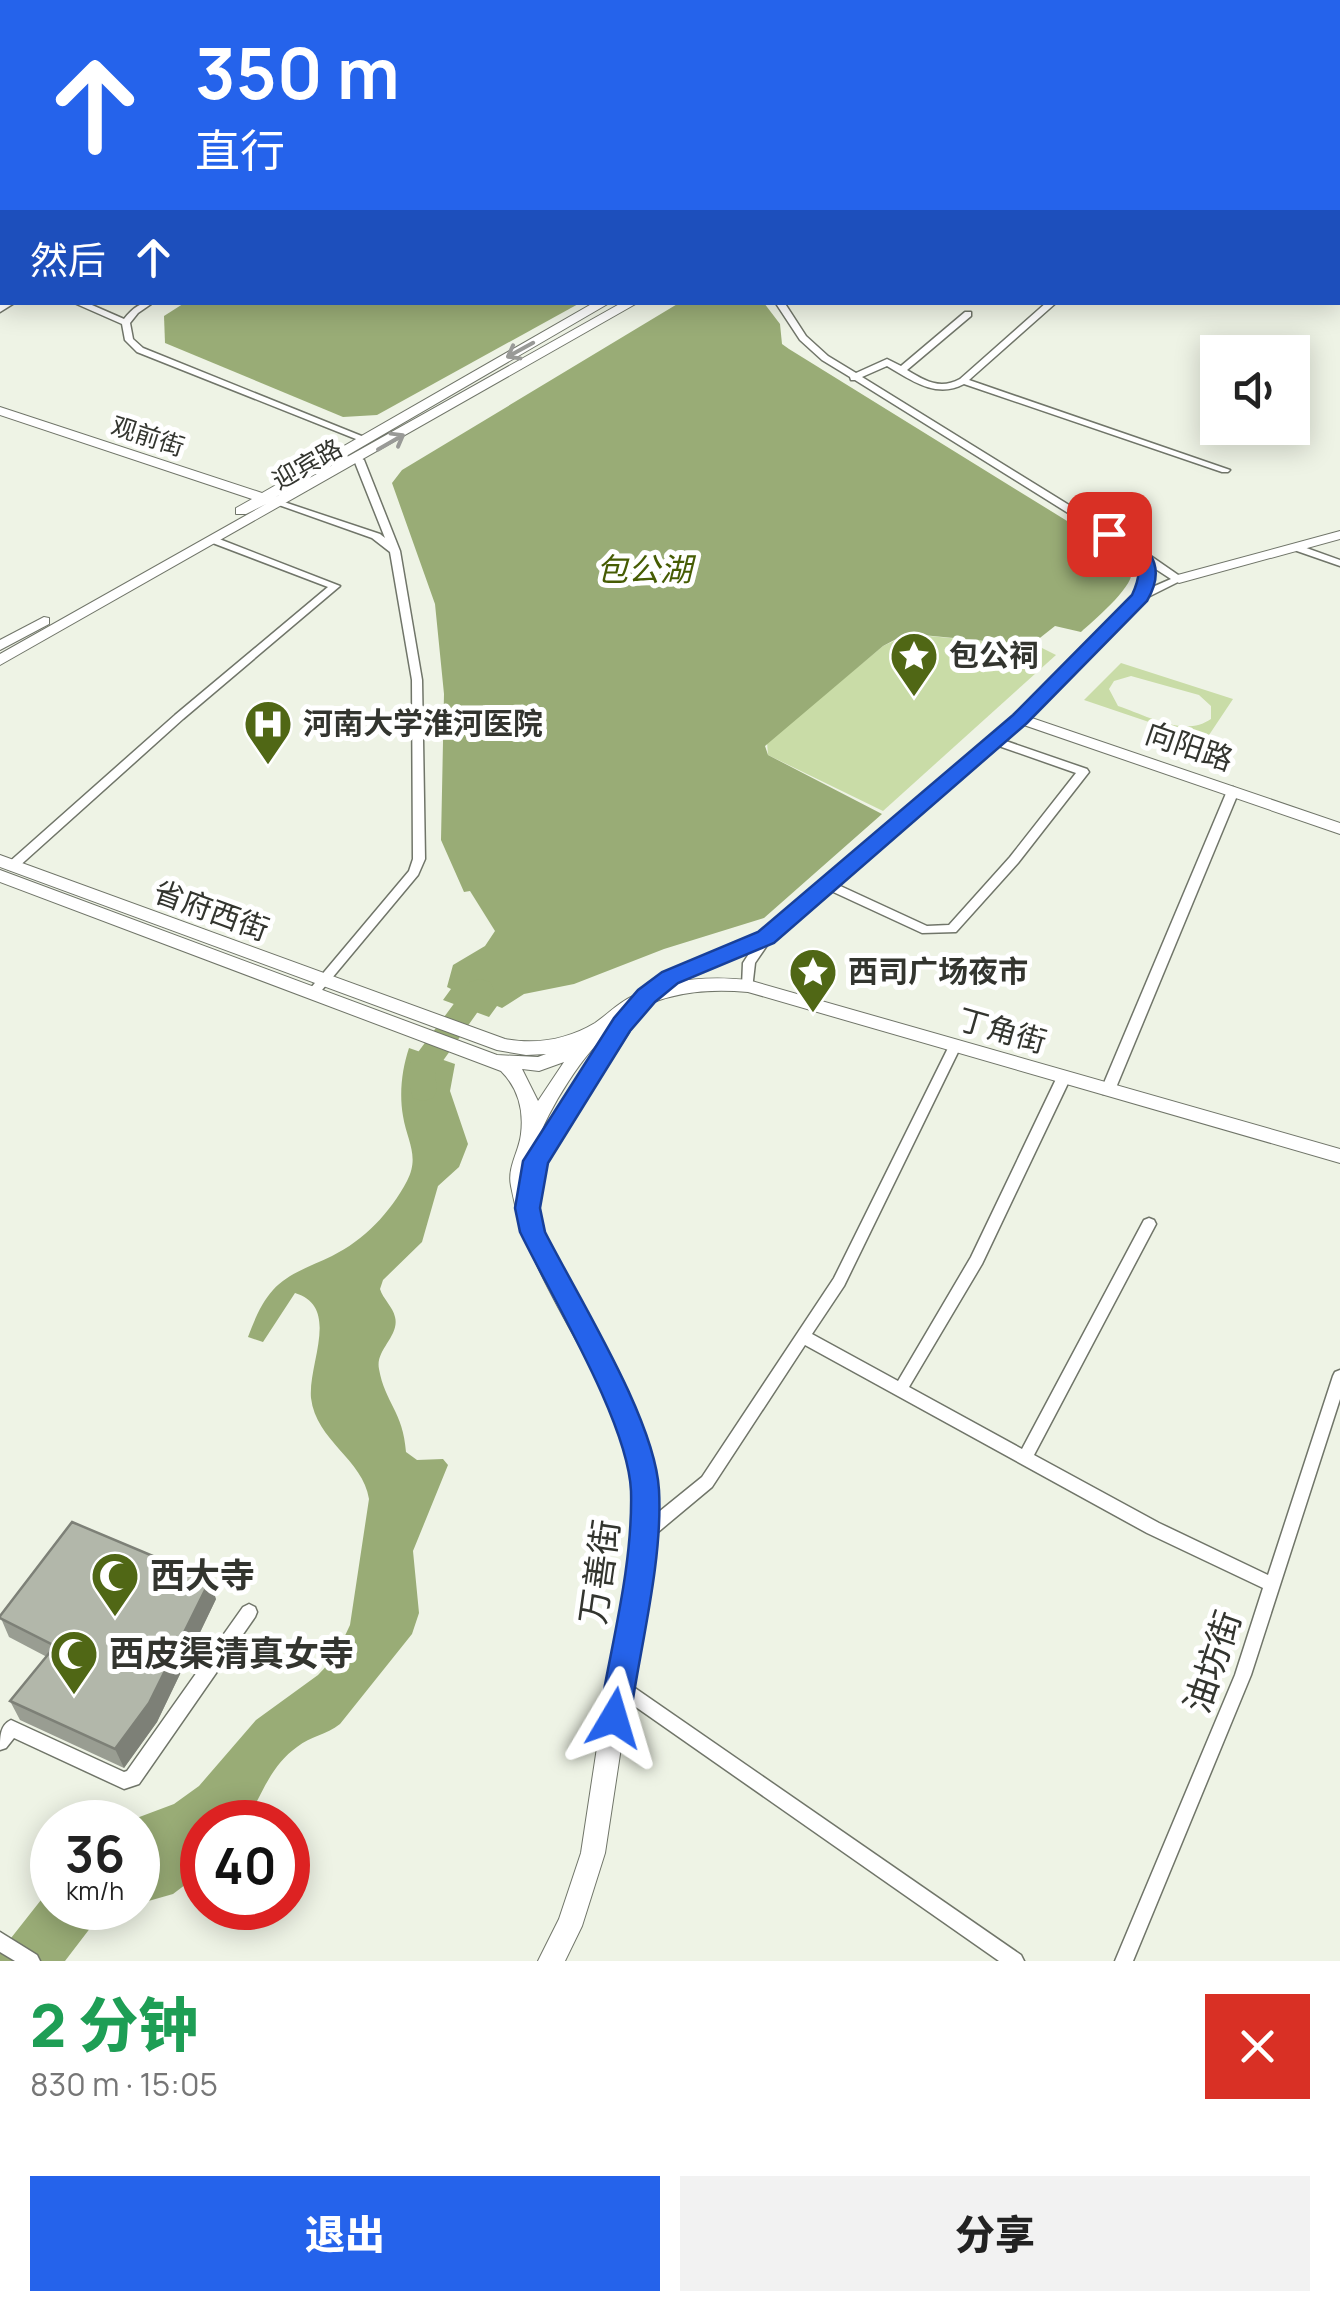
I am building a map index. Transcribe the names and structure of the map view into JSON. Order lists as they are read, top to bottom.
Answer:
{
  "streets": {
    "street": [
      "观前街",
      "迎宾路",
      "向阳路",
      "省府西街",
      "丁角街",
      "万善街",
      "油坊街"
    ]
  },
  "crossings": [
    ["观前街", "迎宾路"],
    ["丁角街", "万善街"]
  ],
  "water": ["包公湖"],
  "places": {
    "place": ["包公祠", "西司广场夜市"],
    "hospital": ["河南大学淮河医院"],
    "mosque": ["西大寺", "西皮渠清真女寺"]
  },
  "page": {
    "turn": ["350 m", "直行"],
    "then": "然后",
    "speed": "36 km/h",
    "limit": "40",
    "heading": ["2 分钟", "830 m · 15:05"],
    "buttons": ["退出", "分享"]
  }
}
